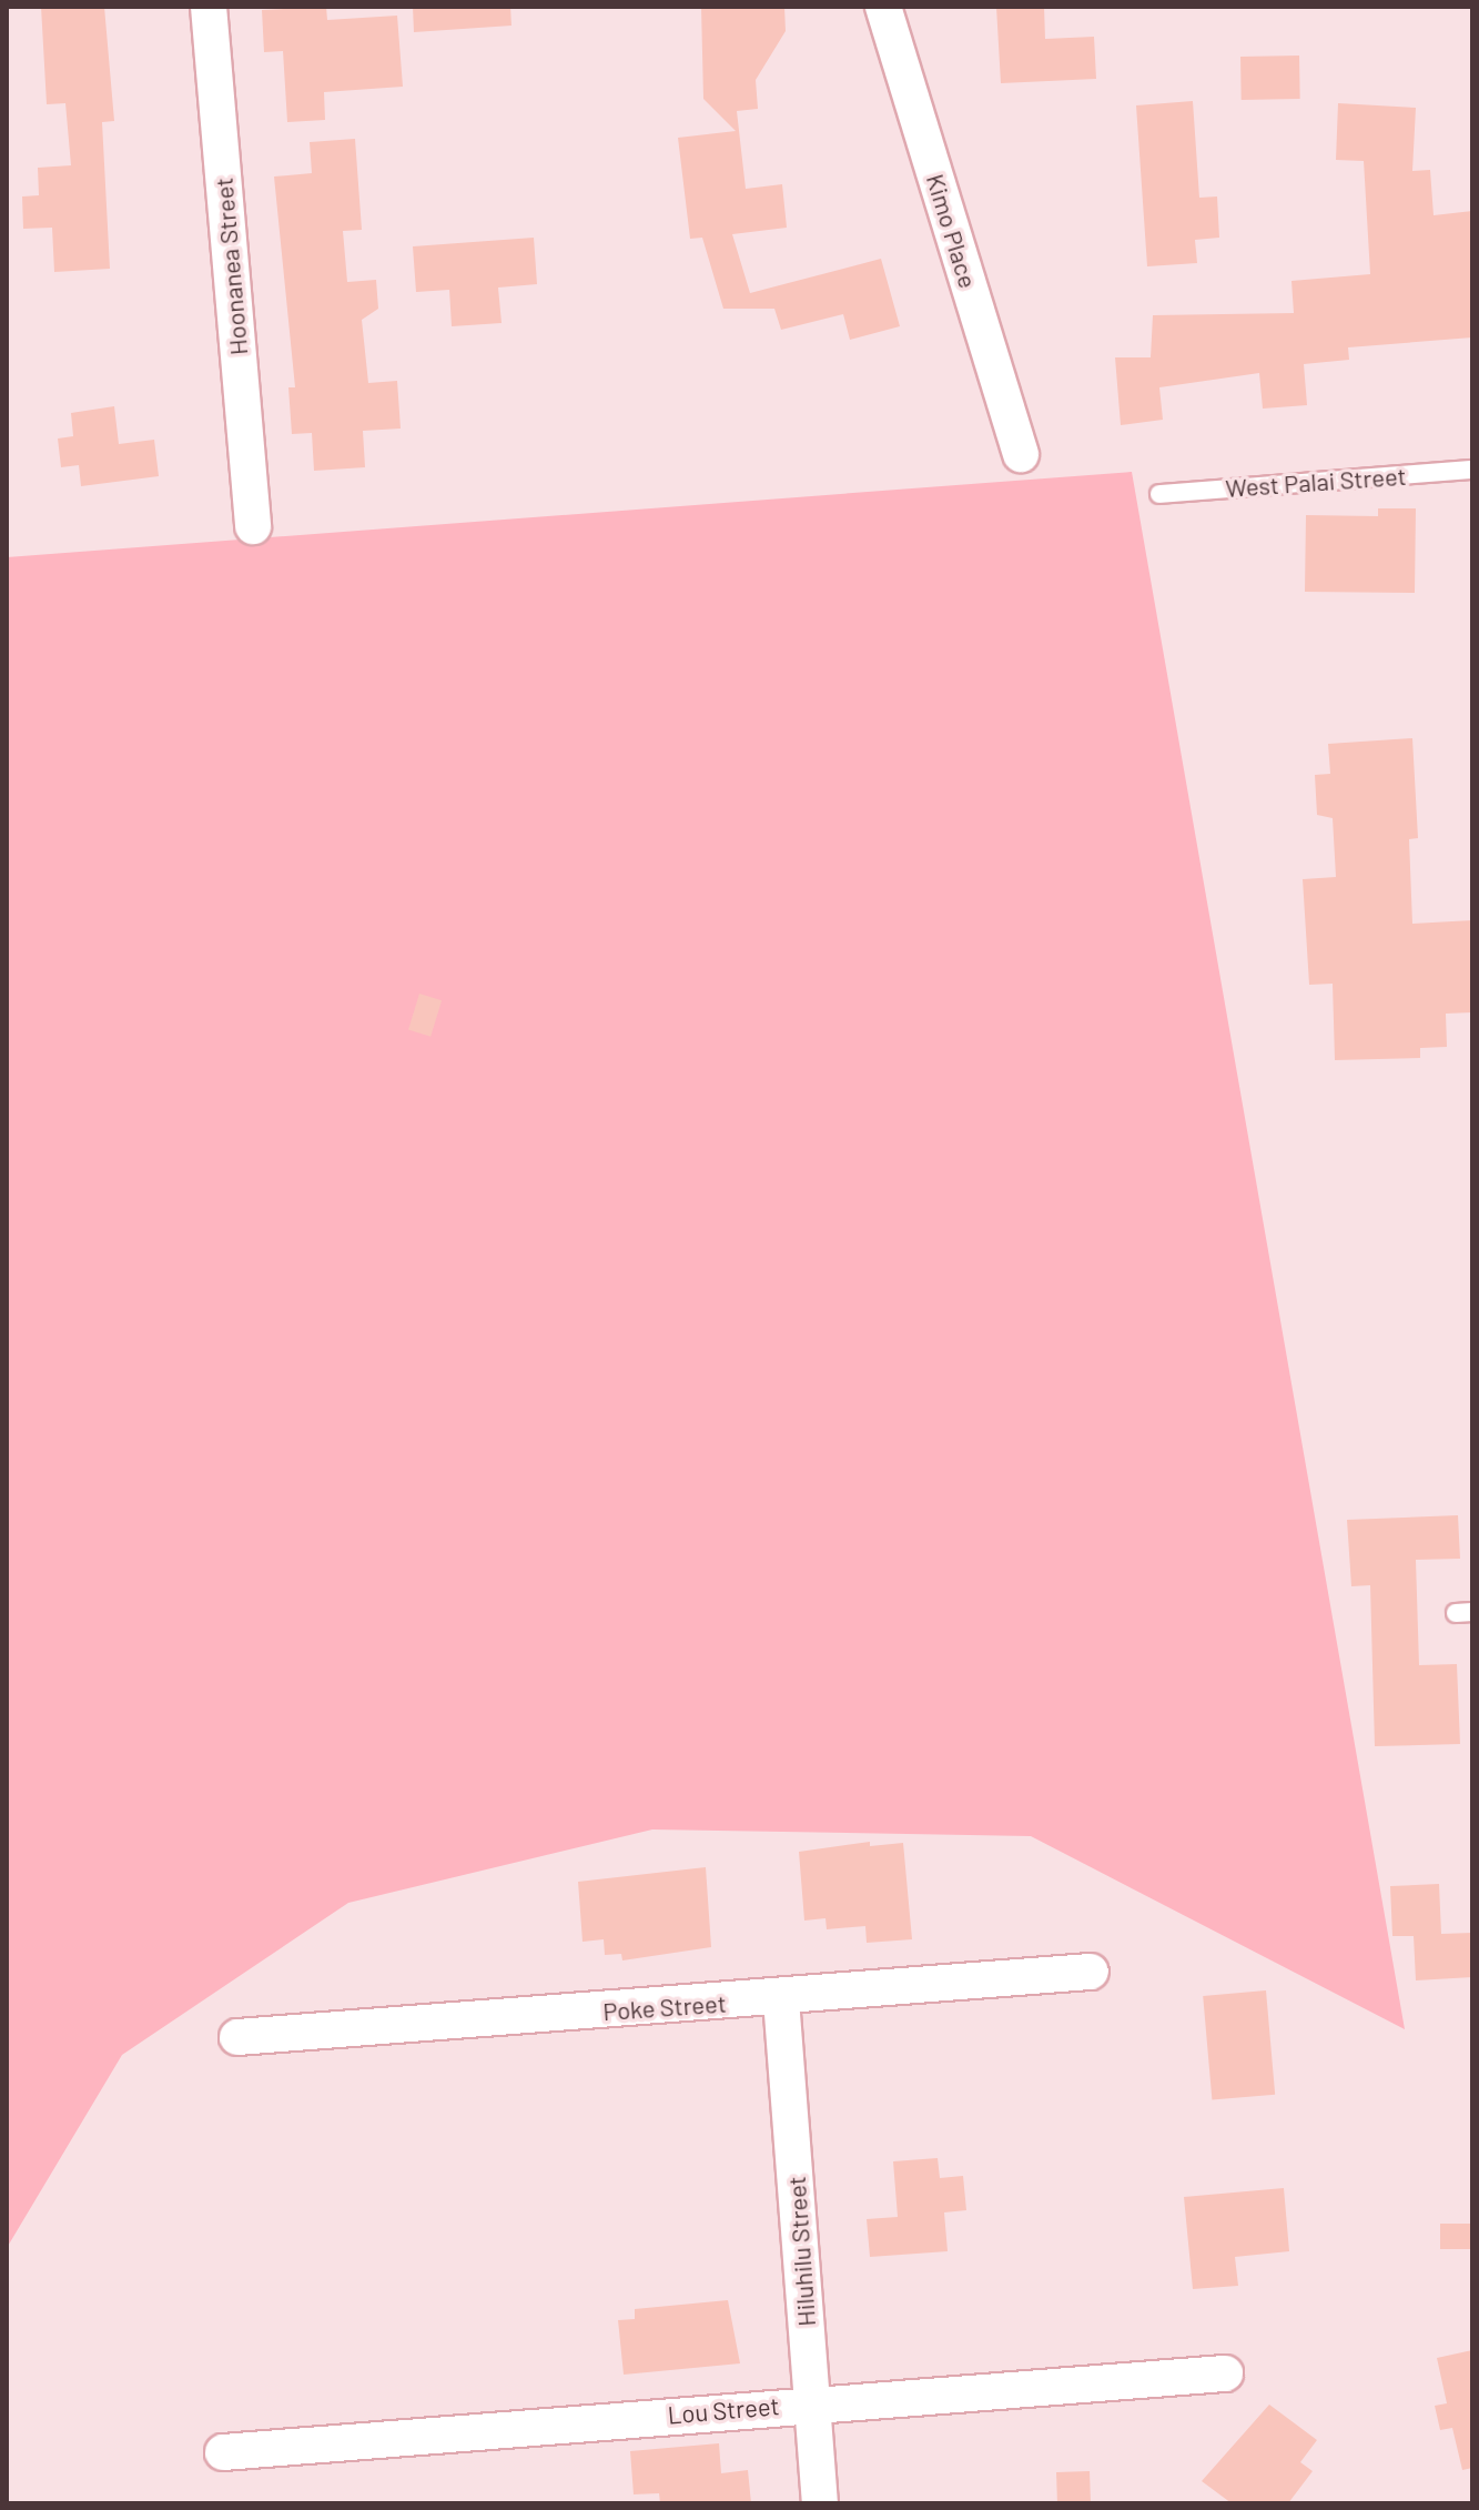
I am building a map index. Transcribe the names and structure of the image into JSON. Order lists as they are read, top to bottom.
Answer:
{
  "streets": {
    "street": [
      "Kimo Place",
      "Hoonanea Street",
      "Poke Street",
      "Hiluhilu Street",
      "Lou Street"
    ],
    "lane": ["West Palai Street"]
  },
  "crossings": [
    ["Poke Street", "Hiluhilu Street"],
    ["Hiluhilu Street", "Lou Street"]
  ]
}
